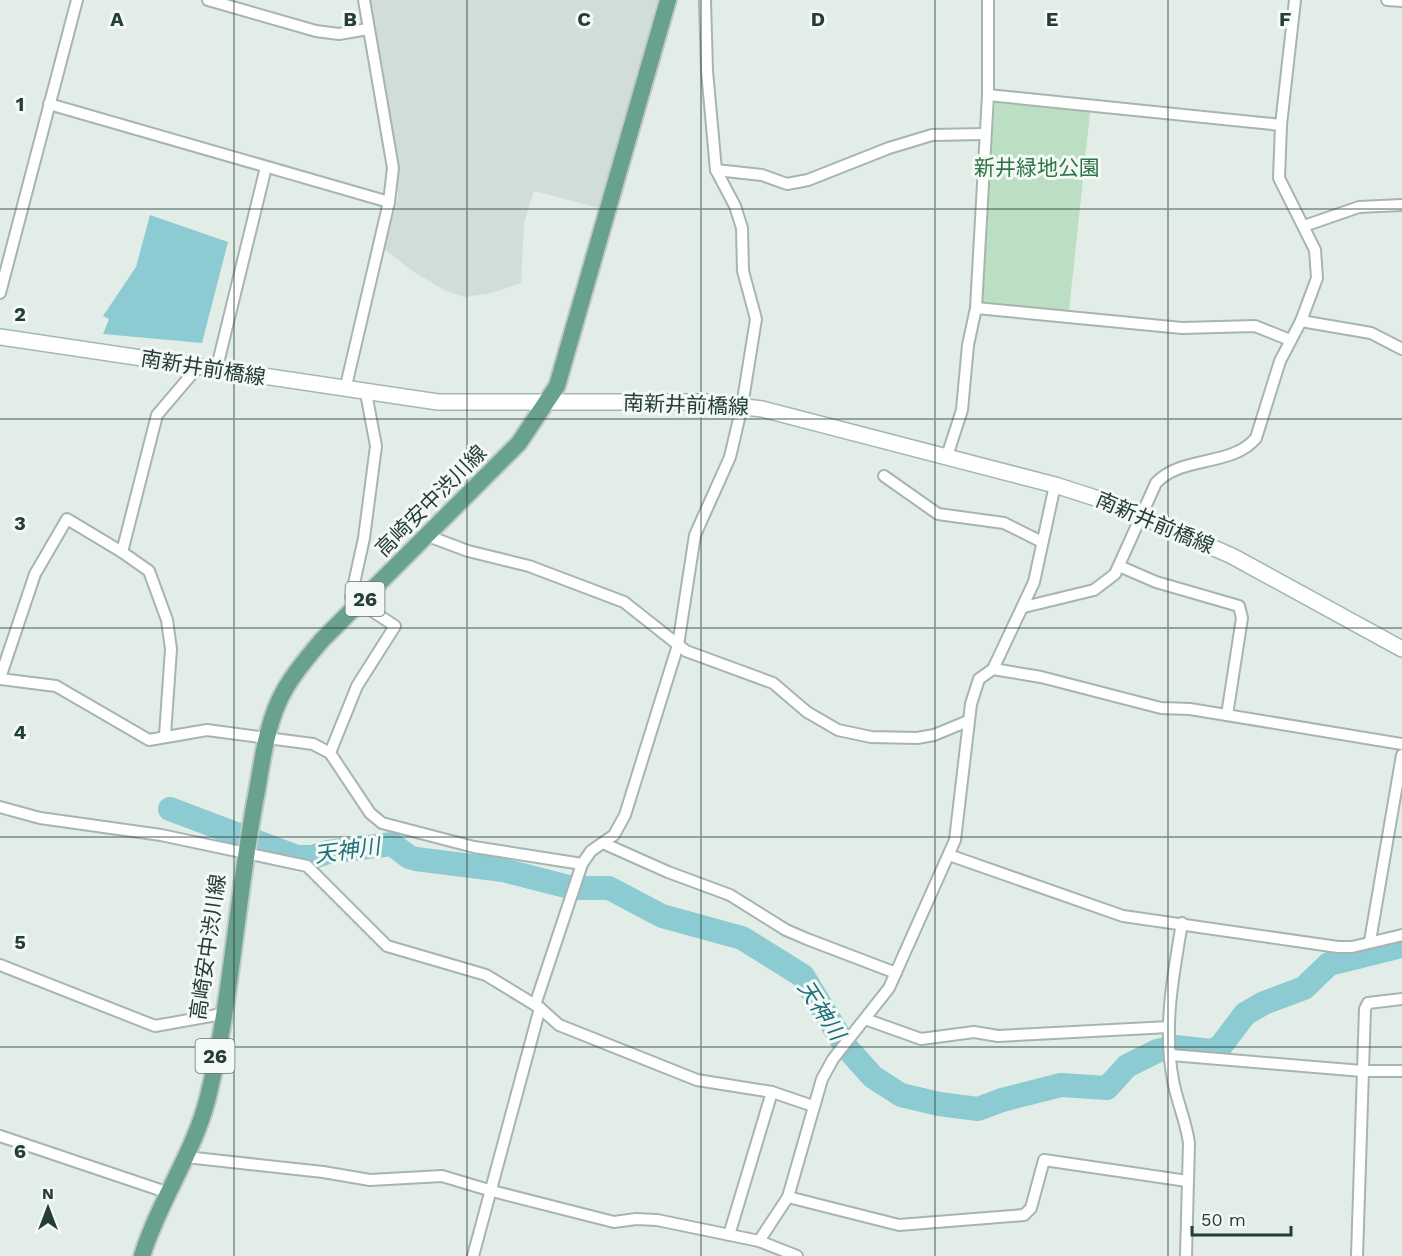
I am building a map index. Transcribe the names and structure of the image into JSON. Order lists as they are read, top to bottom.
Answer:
{
  "streets": {
    "main road": ["南新井前橋線", "高崎安中渋川線", "26"]
  },
  "crossings": [
    ["南新井前橋線", "高崎安中渋川線"]
  ],
  "water": ["天神川"],
  "parks": ["新井緑地公園"],
  "scale_bar": "50 m",
  "north": "top",
  "grid": {
    "columns": [
      "A",
      "B",
      "C",
      "D",
      "E",
      "F"
    ],
    "rows": [
      "1",
      "2",
      "3",
      "4",
      "5",
      "6"
    ]
  }
}
